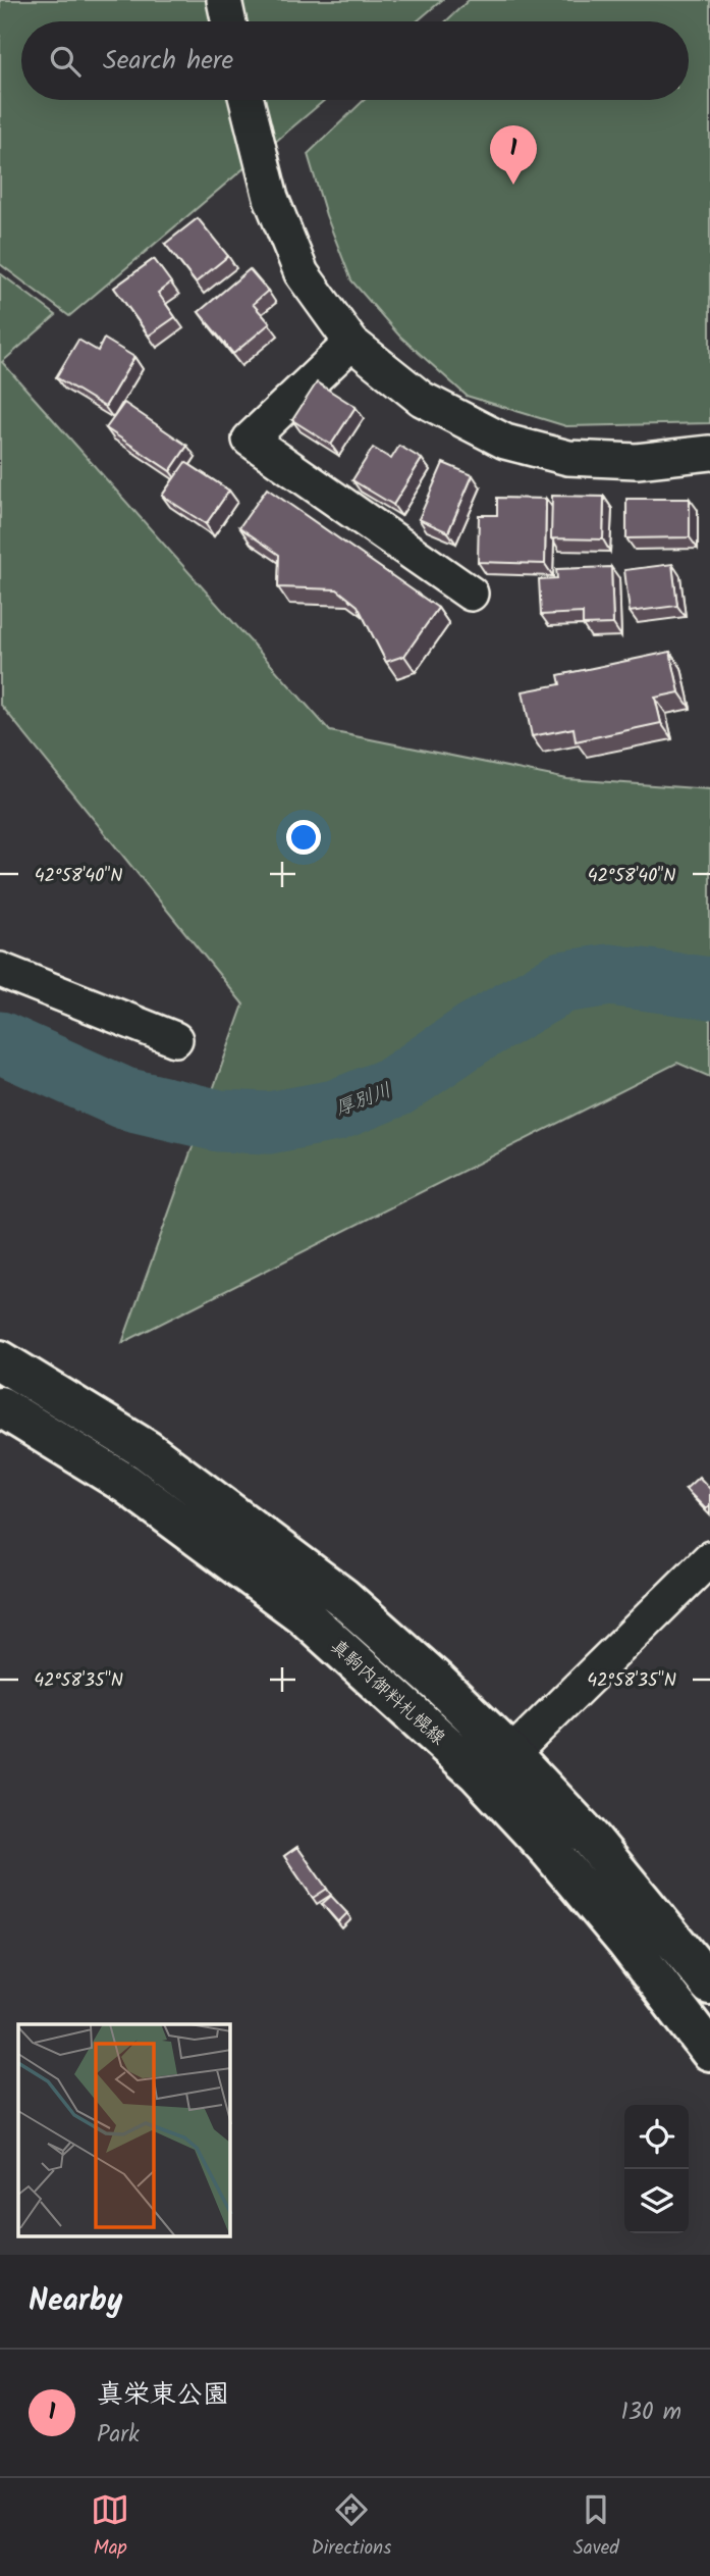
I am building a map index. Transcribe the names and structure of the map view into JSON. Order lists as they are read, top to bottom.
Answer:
{
  "streets": {
    "main road": ["真駒内御料札幌線"]
  },
  "water": ["厚別川"],
  "page": {
    "search": "Search here",
    "pins": "1",
    "heading": "Nearby",
    "list": [
      {
        "mark": "1",
        "name": "真栄東公園",
        "note": "Park",
        "value": "130 m"
      }
    ],
    "nav": ["Map", "Directions", "Saved"]
  },
  "coordinates": ["42°58'40\"N", "42°58'35\"N"]
}
